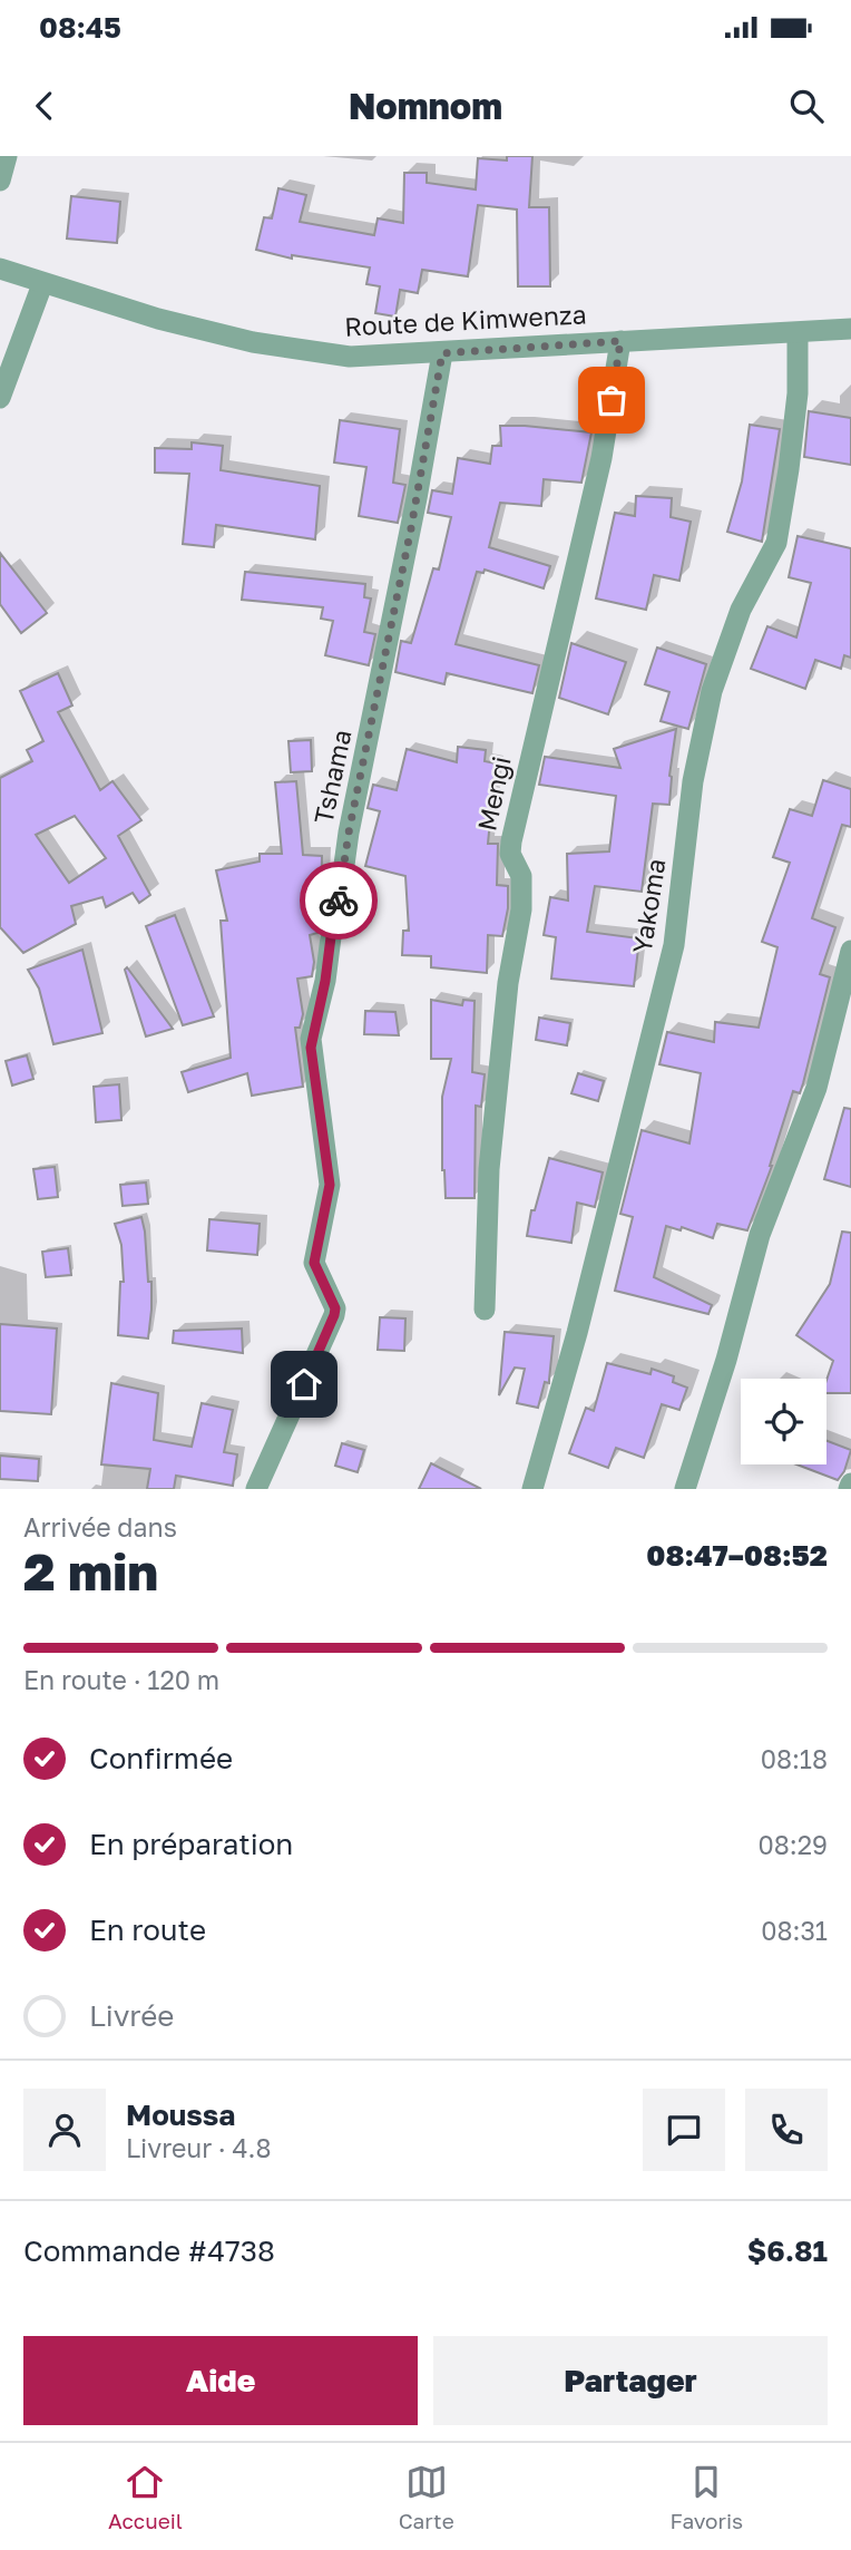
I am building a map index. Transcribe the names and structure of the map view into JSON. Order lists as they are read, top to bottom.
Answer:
{
  "streets": {
    "street": [
      "Route de Kimwenza",
      "Tshama",
      "Mengi",
      "Yakoma"
    ]
  },
  "crossings": [
    ["Route de Kimwenza", "Tshama"],
    ["Route de Kimwenza", "Mengi"],
    ["Route de Kimwenza", "Yakoma"]
  ],
  "page": {
    "status": "08:45",
    "header": "Nomnom",
    "heading": ["2 min", "Arrivée dans", "08:47–08:52"],
    "panel": [
      "Moussa",
      "Livreur · 4.8",
      "Commande #4738",
      "$6.81"
    ],
    "bar": "En route · 120 m",
    "list": [
      ["Confirmée", "08:18"],
      ["En préparation", "08:29"],
      ["En route", "08:31"],
      "Livrée"
    ],
    "buttons": ["Aide", "Partager"],
    "tabs": ["Accueil", "Carte", "Favoris"]
  }
}
